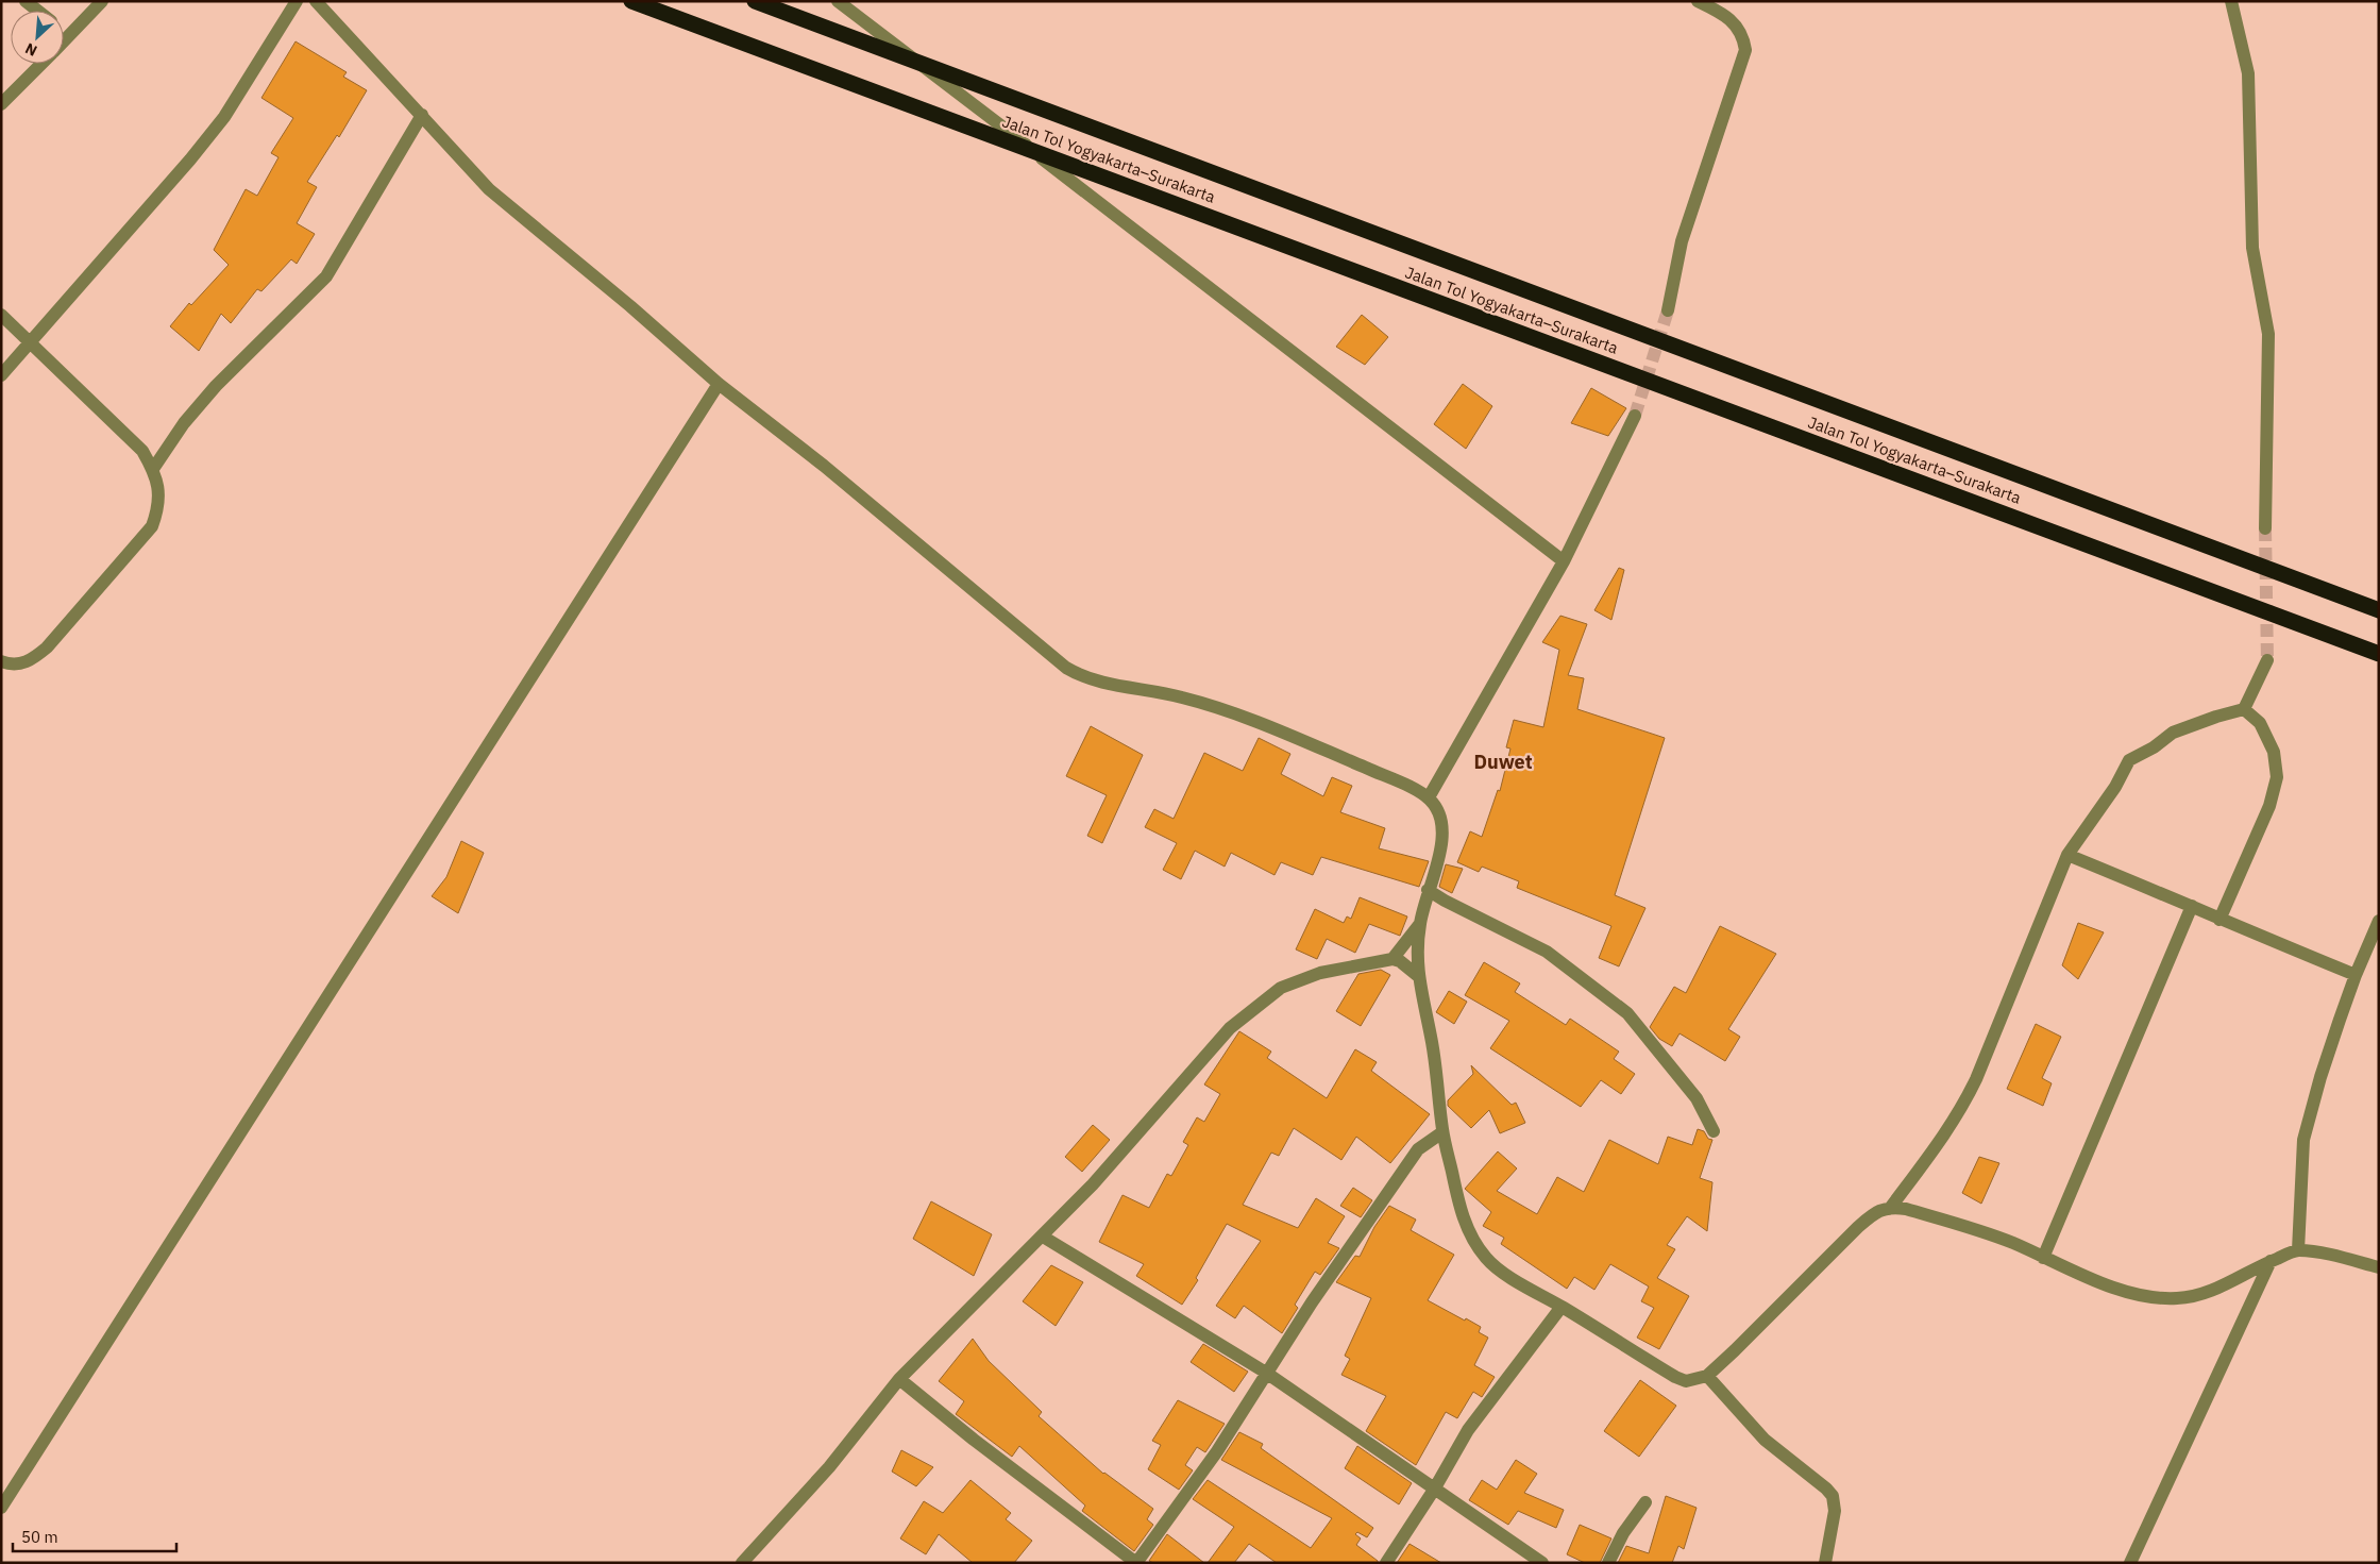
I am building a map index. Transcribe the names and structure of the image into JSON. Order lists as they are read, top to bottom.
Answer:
{
  "streets": {
    "highway": ["Jalan Tol Yogyakarta–Surakarta"]
  },
  "districts": ["Duwet"],
  "scale_bar": "50 m",
  "north": "bottom left"
}
